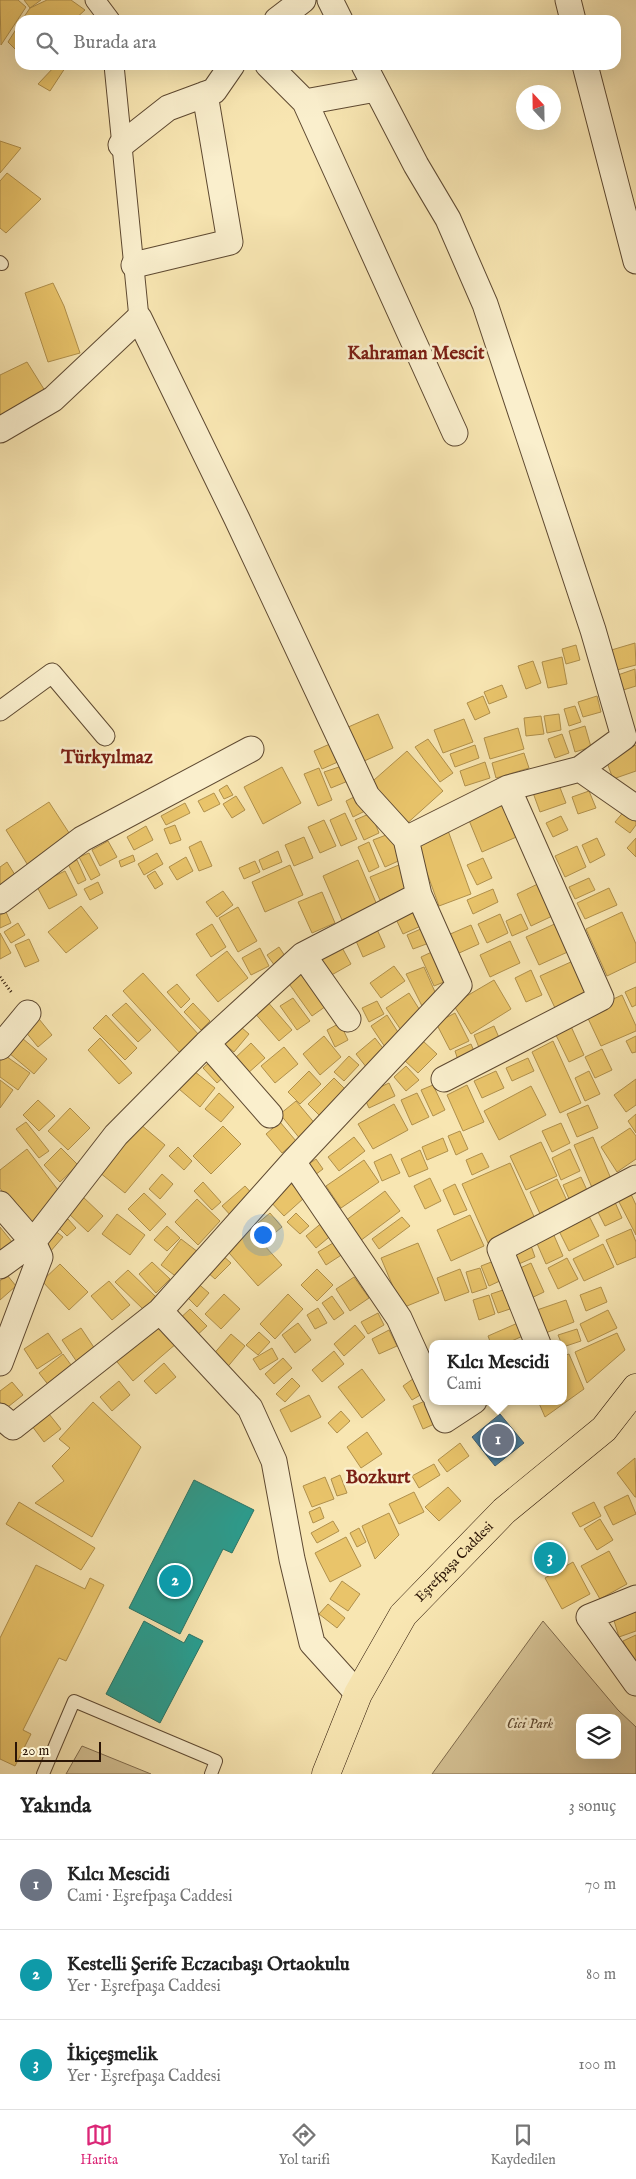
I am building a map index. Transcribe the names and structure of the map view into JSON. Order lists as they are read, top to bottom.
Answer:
{
  "streets": {
    "main road": ["Eşrefpaşa Caddesi"]
  },
  "districts": ["Kahraman Mescit", "Türkyılmaz", "Bozkurt"],
  "parks": ["Cici Park"],
  "scale_bar": "20 m",
  "north": "top",
  "page": {
    "search": "Burada ara",
    "popup": ["Kılcı Mescidi", "Cami"],
    "pins": ["1", "3", "2"],
    "scale": "20 m",
    "heading": ["Yakında", "3 sonuç"],
    "list": [
      {
        "mark": "1",
        "name": "Kılcı Mescidi",
        "note": "Cami · Eşrefpaşa Caddesi",
        "value": "70 m"
      },
      {
        "mark": "2",
        "name": "Kestelli Şerife Eczacıbaşı Ortaokulu",
        "note": "Yer · Eşrefpaşa Caddesi",
        "value": "80 m"
      },
      {
        "mark": "3",
        "name": "İkiçeşmelik",
        "note": "Yer · Eşrefpaşa Caddesi",
        "value": "100 m"
      }
    ],
    "nav": ["Harita", "Yol tarifi", "Kaydedilen"]
  }
}
